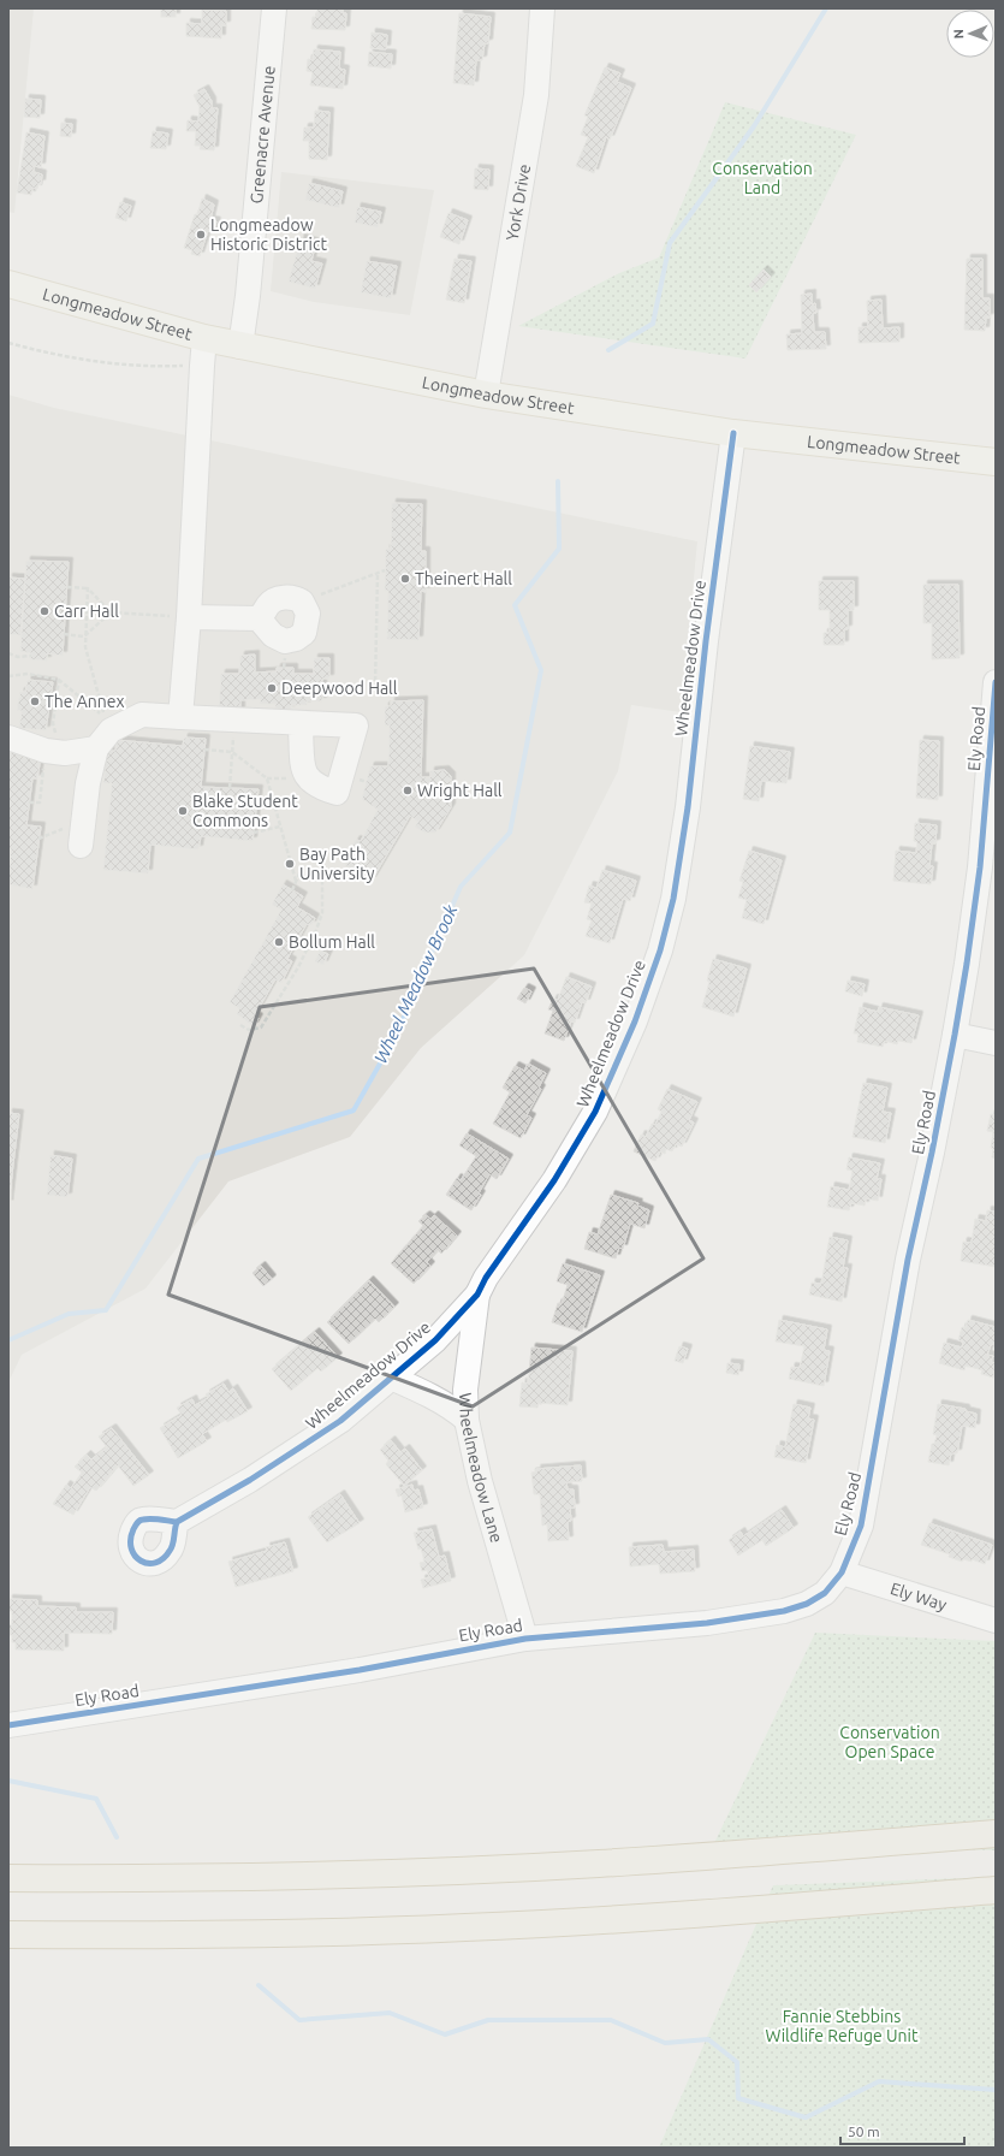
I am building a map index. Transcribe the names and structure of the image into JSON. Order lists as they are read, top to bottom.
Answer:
{
  "streets": {
    "main road": ["Longmeadow Street"],
    "street": [
      "Greenacre Avenue",
      "York Drive",
      "Wheelmeadow Drive",
      "Ely Road",
      "Wheelmeadow Lane",
      "Ely Way"
    ]
  },
  "crossings": [
    ["Greenacre Avenue", "Longmeadow Street"],
    ["York Drive", "Longmeadow Street"],
    ["Longmeadow Street", "Wheelmeadow Drive"],
    ["Wheelmeadow Drive", "Wheelmeadow Lane"],
    ["Ely Road", "Wheelmeadow Lane"],
    ["Ely Road", "Ely Way"]
  ],
  "water": ["Wheel Meadow Brook"],
  "parks": ["Conservation Land", "Conservation Open Space", "Fannie Stebbins Wildlife Refuge Unit"],
  "places": [
    "Longmeadow Historic District",
    "Theinert Hall",
    "Carr Hall",
    "Deepwood Hall",
    "The Annex",
    "Wright Hall",
    "Blake Student Commons",
    "Bay Path University",
    "Bollum Hall"
  ],
  "scale_bar": "50 m",
  "north": "left"
}
